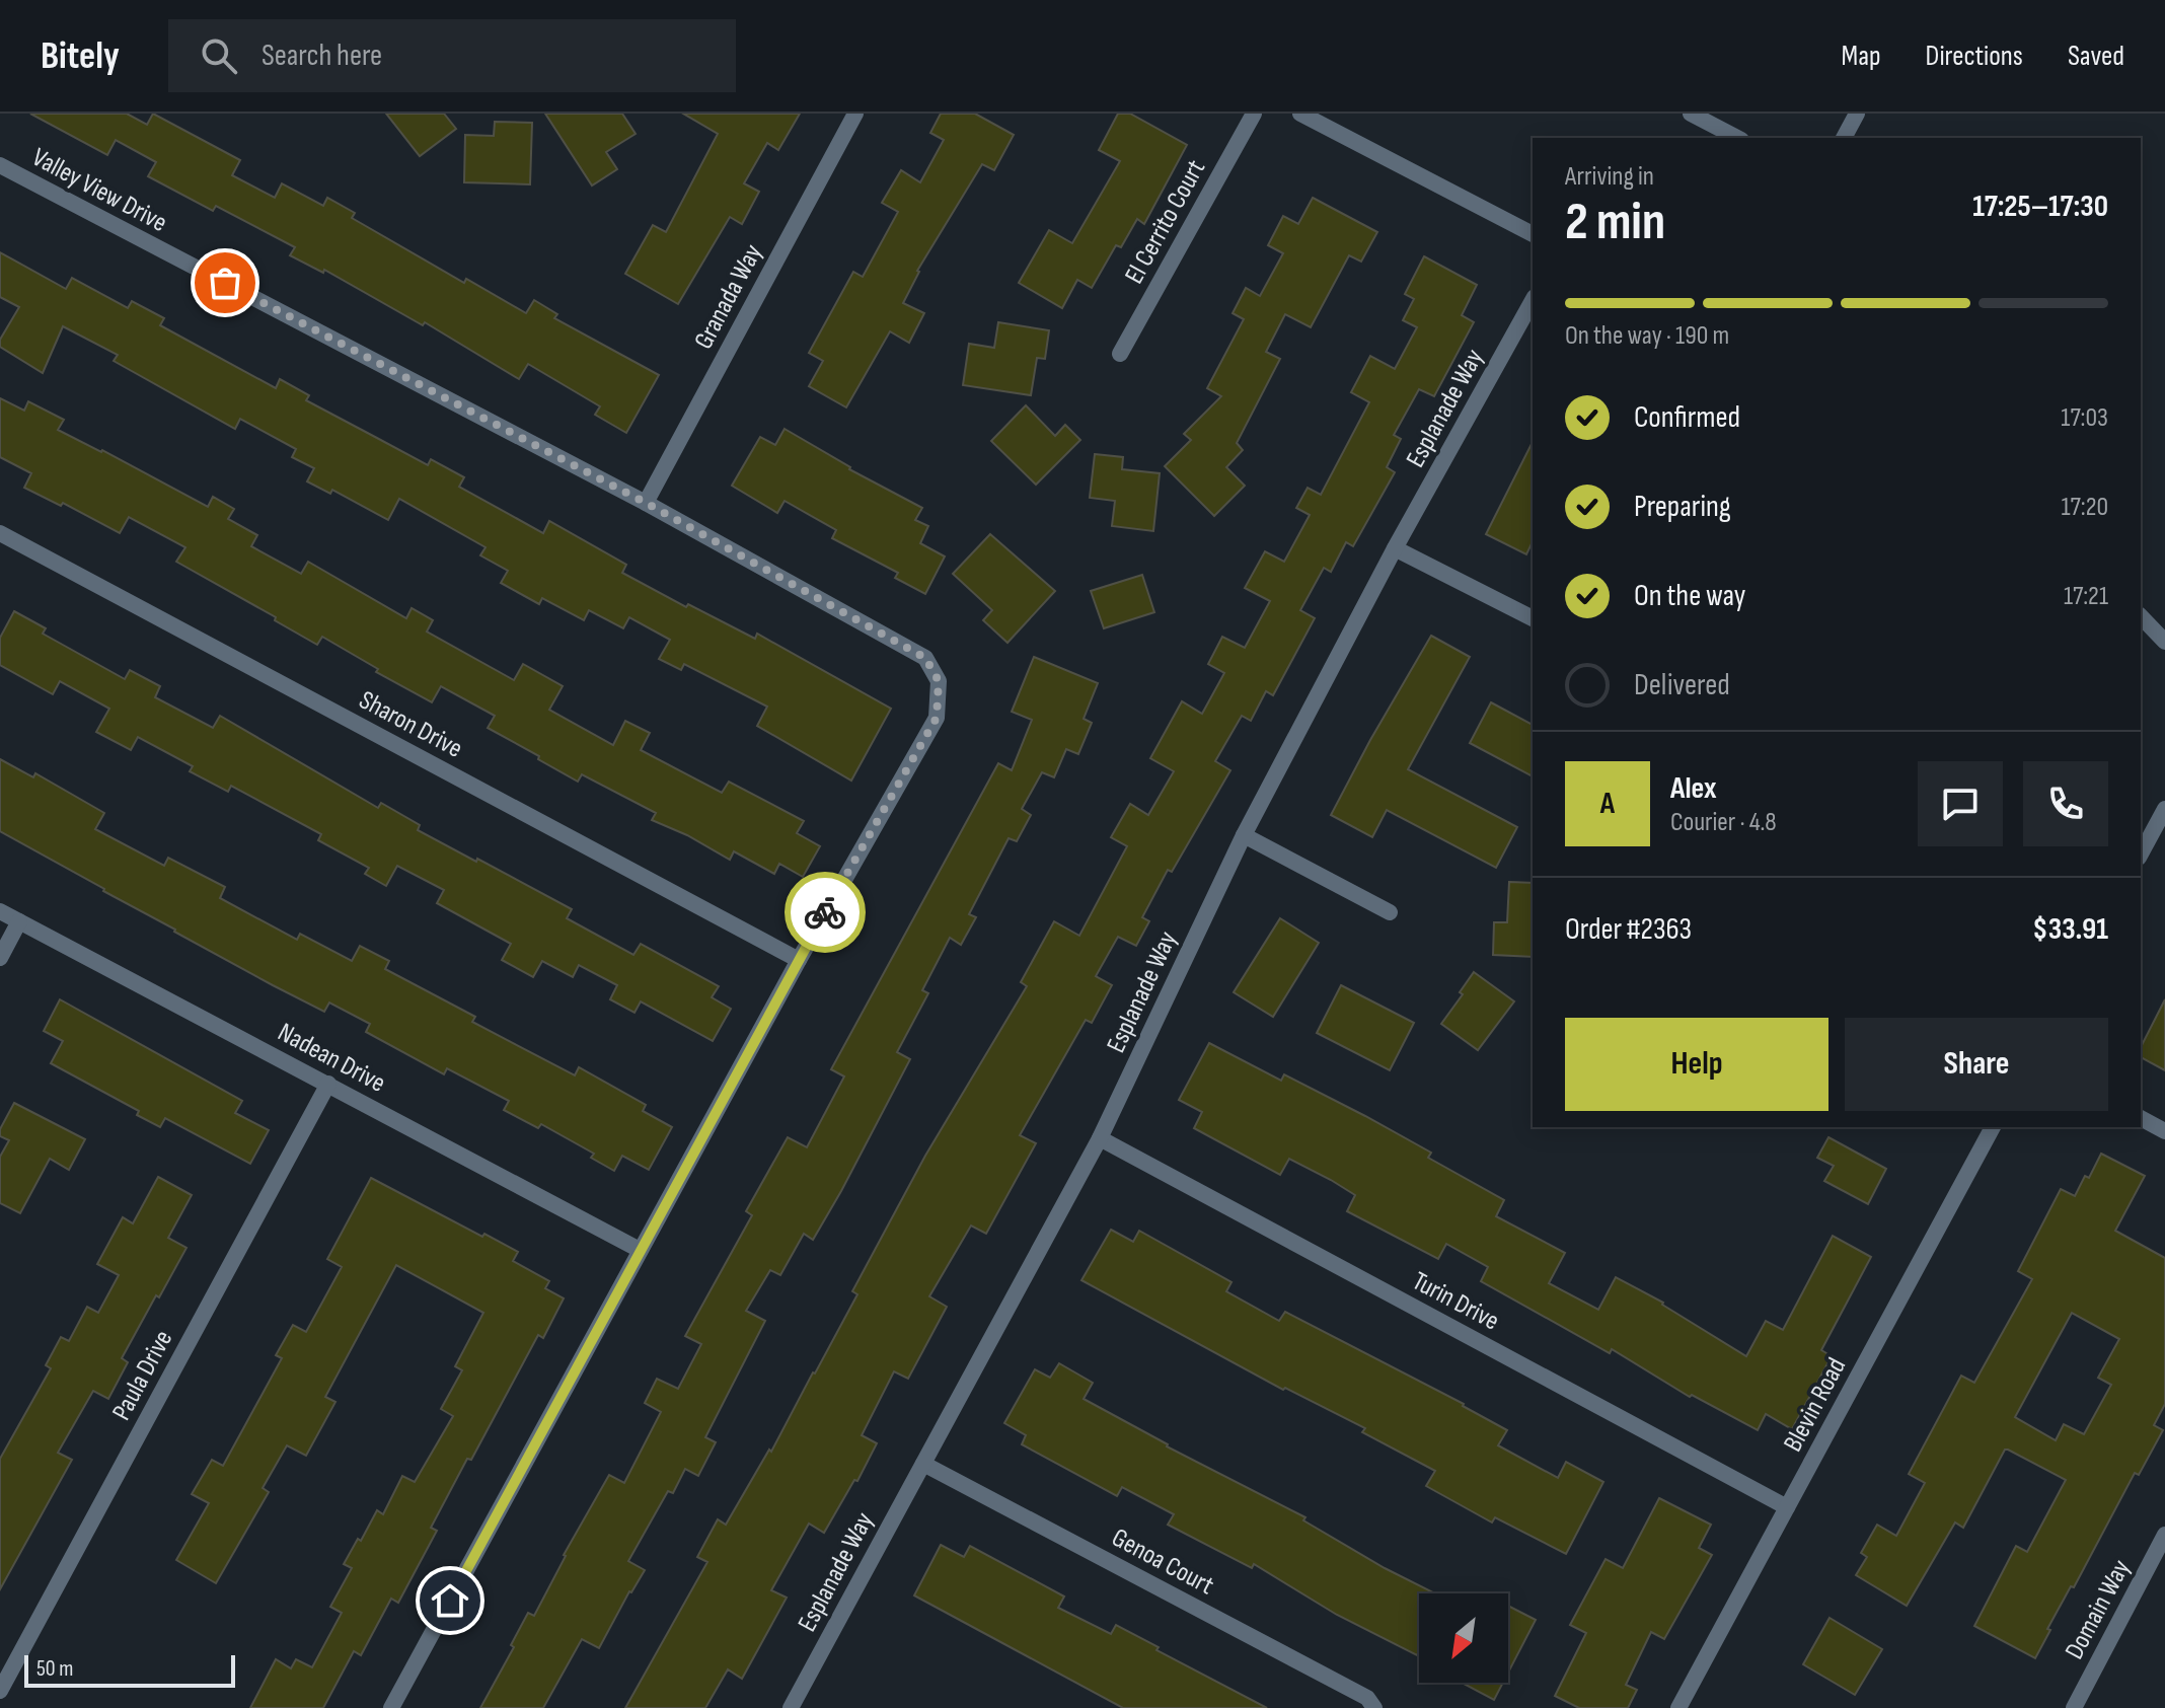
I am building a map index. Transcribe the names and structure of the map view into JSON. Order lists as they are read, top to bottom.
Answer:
{
  "streets": {
    "street": [
      "Valley View Drive",
      "El Cerrito Court",
      "Granada Way",
      "Esplanade Way",
      "Sharon Drive",
      "Nadean Drive",
      "Turin Drive",
      "Paula Drive",
      "Blevin Road",
      "Genoa Court",
      "Domain Way"
    ]
  },
  "crossings": [
    ["Valley View Drive", "Granada Way"],
    ["Valley View Drive", "Sharon Drive"],
    ["Esplanade Way", "Turin Drive"],
    ["Esplanade Way", "Genoa Court"],
    ["Nadean Drive", "Paula Drive"],
    ["Turin Drive", "Blevin Road"]
  ],
  "scale_bar": "50 m",
  "north": "bottom left",
  "page": {
    "header": "Bitely",
    "search": "Search here",
    "nav": ["Map", "Directions", "Saved"],
    "heading": ["2 min", "Arriving in", "17:25–17:30"],
    "panel": [
      "Alex",
      "Courier · 4.8",
      "Order #2363",
      "$33.91"
    ],
    "bar": "On the way · 190 m",
    "list": [
      ["Confirmed", "17:03"],
      ["Preparing", "17:20"],
      ["On the way", "17:21"],
      "Delivered"
    ],
    "round": "A",
    "buttons": ["Help", "Share"],
    "scale": "50 m"
  }
}
